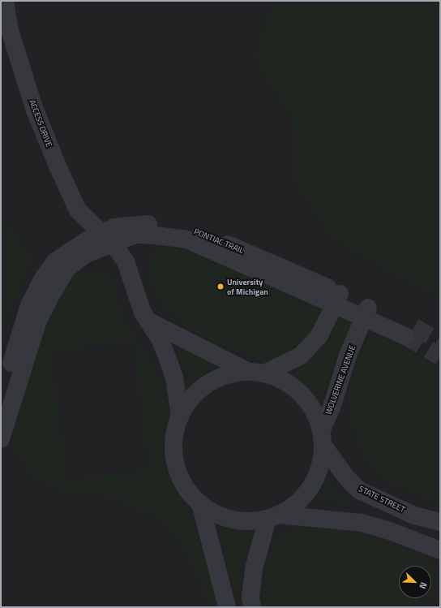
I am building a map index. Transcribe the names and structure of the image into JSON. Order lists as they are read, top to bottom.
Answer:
{
  "streets": {
    "lane": [
      "ACCESS DRIVE",
      "PONTIAC TRAIL",
      "WOLVERINE AVENUE",
      "STATE STREET"
    ]
  },
  "crossings": [
    ["ACCESS DRIVE", "PONTIAC TRAIL"],
    ["PONTIAC TRAIL", "WOLVERINE AVENUE"],
    ["WOLVERINE AVENUE", "STATE STREET"]
  ],
  "places": ["University of Michigan"],
  "north": "bottom right"
}
